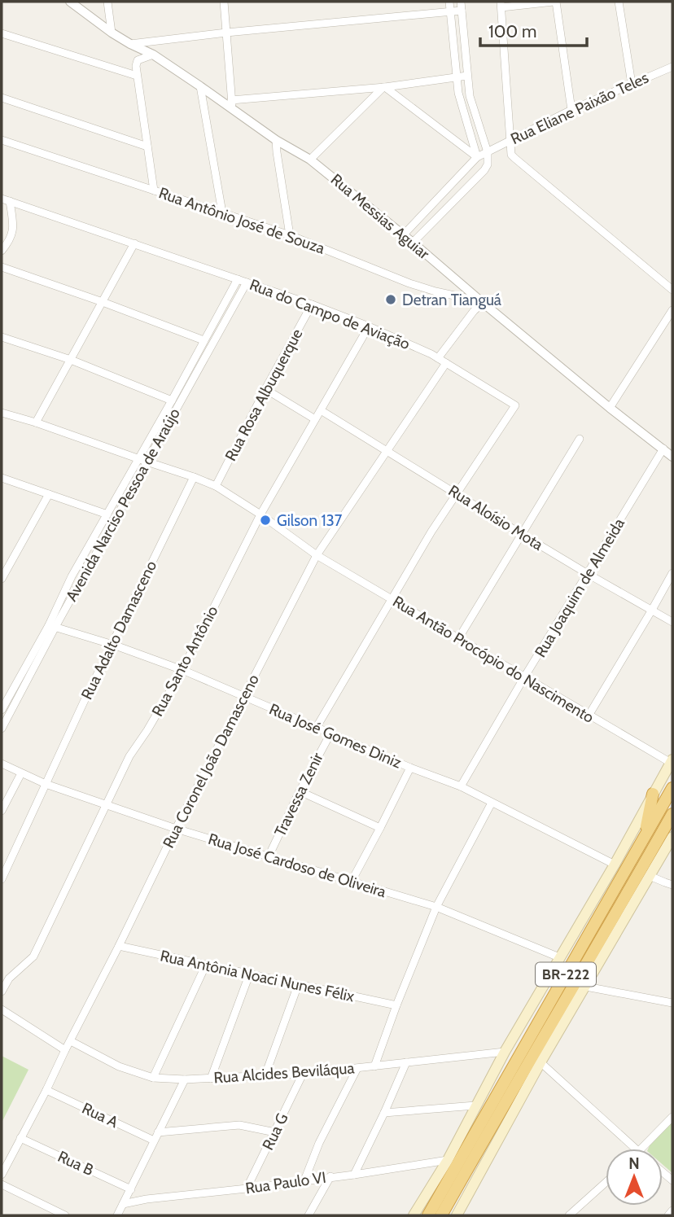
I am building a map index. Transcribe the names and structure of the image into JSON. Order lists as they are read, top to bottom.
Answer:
{
  "streets": {
    "highway": ["BR-222"],
    "street": [
      "Rua Eliane Paixão Teles",
      "Rua Messias Aguiar",
      "Rua Antônio José de Souza",
      "Rua do Campo de Aviação",
      "Rua Rosa Albuquerque",
      "Avenida Narciso Pessoa de Araújo",
      "Rua Aloísio Mota",
      "Rua Joaquim de Almeida",
      "Rua Adalto Damasceno",
      "Rua Antão Procópio do Nascimento",
      "Rua Santo Antônio",
      "Rua José Gomes Diniz",
      "Rua Coronel João Damasceno",
      "Travessa Zenir",
      "Rua José Cardoso de Oliveira",
      "Rua Antônia Noaci Nunes Félix",
      "Rua Alcides Beviláqua",
      "Rua A",
      "Rua G",
      "Rua B",
      "Rua Paulo VI"
    ]
  },
  "crossings": [
    ["Rua Eliane Paixão Teles", "Rua Messias Aguiar"],
    ["Rua Messias Aguiar", "Rua Antônio José de Souza"],
    ["Rua Messias Aguiar", "Rua Joaquim de Almeida"],
    ["Rua do Campo de Aviação", "Rua Rosa Albuquerque"],
    ["Rua do Campo de Aviação", "Avenida Narciso Pessoa de Araújo"],
    ["Rua do Campo de Aviação", "Rua Aloísio Mota"],
    ["Rua do Campo de Aviação", "Rua Santo Antônio"],
    ["Rua do Campo de Aviação", "Rua Coronel João Damasceno"],
    ["Rua Rosa Albuquerque", "Rua Antão Procópio do Nascimento"],
    ["Avenida Narciso Pessoa de Araújo", "Rua Antão Procópio do Nascimento"],
    ["Avenida Narciso Pessoa de Araújo", "Rua José Gomes Diniz"],
    ["Rua Aloísio Mota", "Rua Joaquim de Almeida"],
    ["Rua Aloísio Mota", "Rua Santo Antônio"],
    ["Rua Aloísio Mota", "Rua Coronel João Damasceno"],
    ["Rua Joaquim de Almeida", "Rua Antão Procópio do Nascimento"],
    ["Rua Joaquim de Almeida", "Rua José Gomes Diniz"],
    ["Rua Adalto Damasceno", "Rua Antão Procópio do Nascimento"],
    ["Rua Adalto Damasceno", "Rua José Gomes Diniz"],
    ["Rua Adalto Damasceno", "Rua José Cardoso de Oliveira"],
    ["Rua Antão Procópio do Nascimento", "Rua Santo Antônio"],
    ["Rua Antão Procópio do Nascimento", "Rua Coronel João Damasceno"],
    ["Rua Santo Antônio", "Rua José Gomes Diniz"],
    ["Rua Santo Antônio", "Rua José Cardoso de Oliveira"],
    ["Rua José Gomes Diniz", "Rua Coronel João Damasceno"],
    ["Rua José Gomes Diniz", "Travessa Zenir"],
    ["Rua Coronel João Damasceno", "Rua José Cardoso de Oliveira"],
    ["Rua Coronel João Damasceno", "Rua Antônia Noaci Nunes Félix"],
    ["Rua Coronel João Damasceno", "Rua Alcides Beviláqua"],
    ["Rua Coronel João Damasceno", "Rua A"],
    ["Rua Coronel João Damasceno", "Rua B"],
    ["Travessa Zenir", "Rua José Cardoso de Oliveira"],
    ["BR-222", "Rua Paulo VI"],
    ["Rua Alcides Beviláqua", "Rua G"],
    ["Rua G", "Rua Paulo VI"]
  ],
  "places": ["Detran Tianguá", "Gilson 137"],
  "scale_bar": "100 m",
  "north": "top"
}
